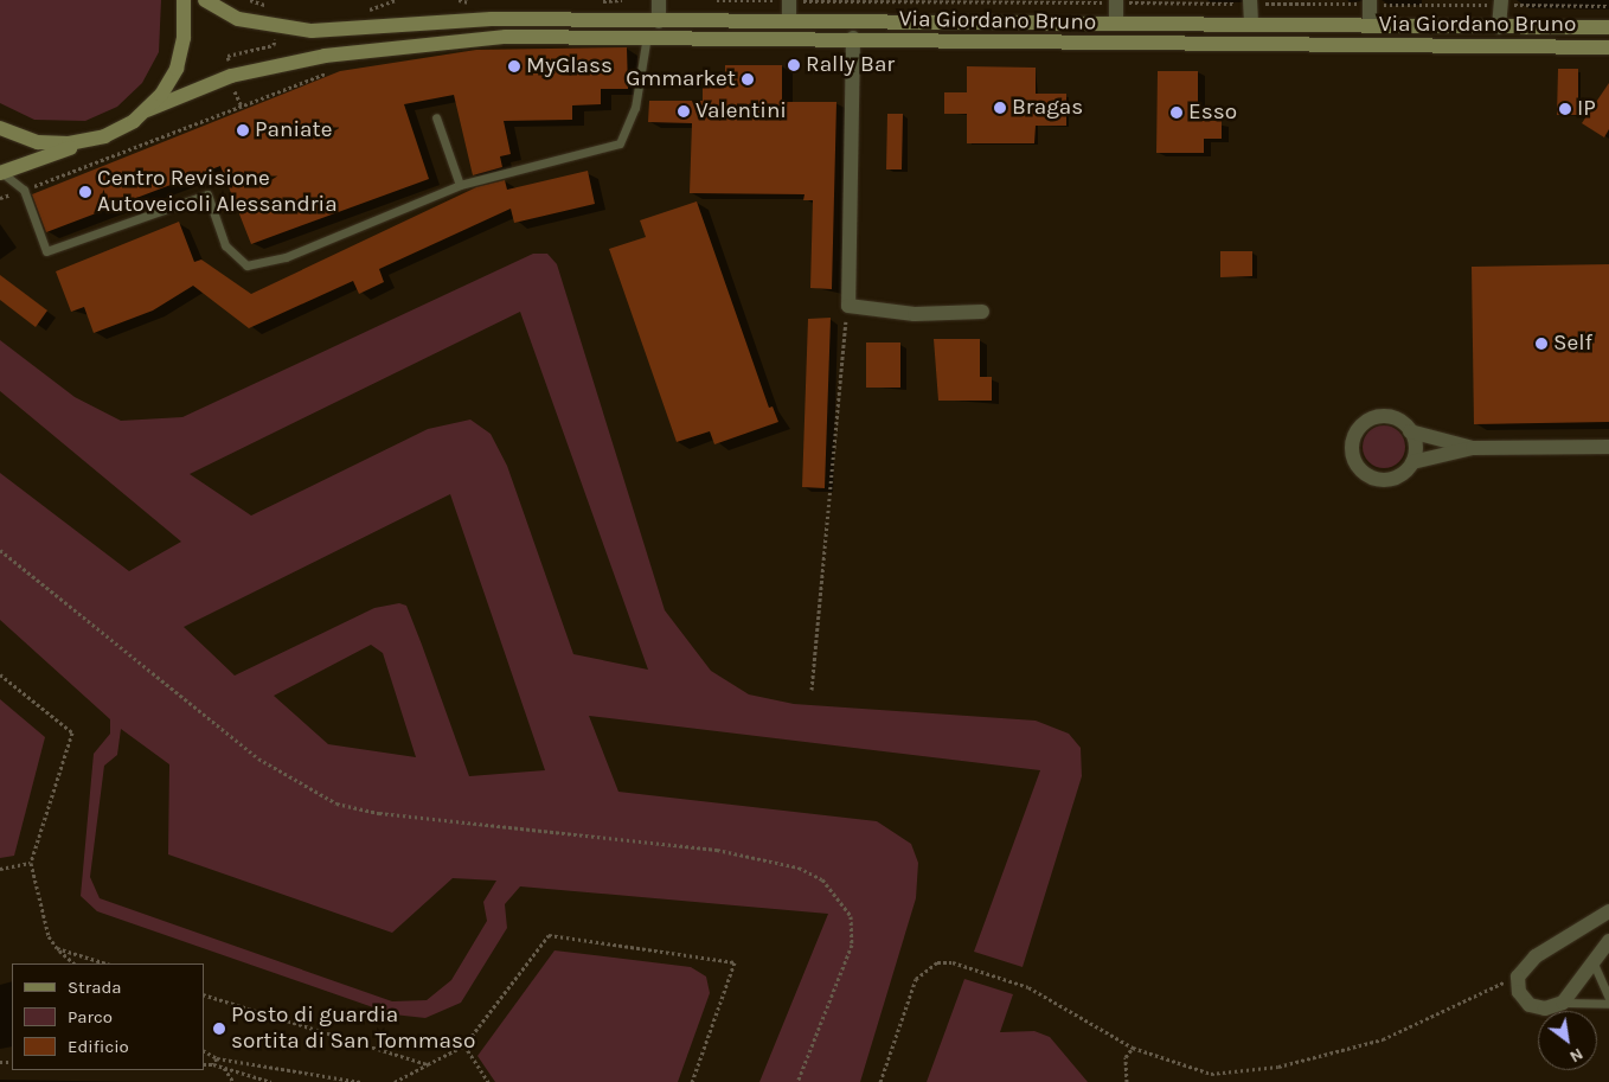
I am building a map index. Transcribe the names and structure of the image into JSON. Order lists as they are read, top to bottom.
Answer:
{
  "streets": {
    "main road": ["Via Giordano Bruno"]
  },
  "places": [
    "Rally Bar",
    "MyGlass",
    "Gmmarket",
    "Bragas",
    "IP",
    "Valentini",
    "Esso",
    "Paniate",
    "Centro Revisione Autoveicoli Alessandria",
    "Self",
    "Posto di guardia sortita di San Tommaso"
  ],
  "legend": ["Strada", "Parco", "Edificio"],
  "north": "bottom right"
}
